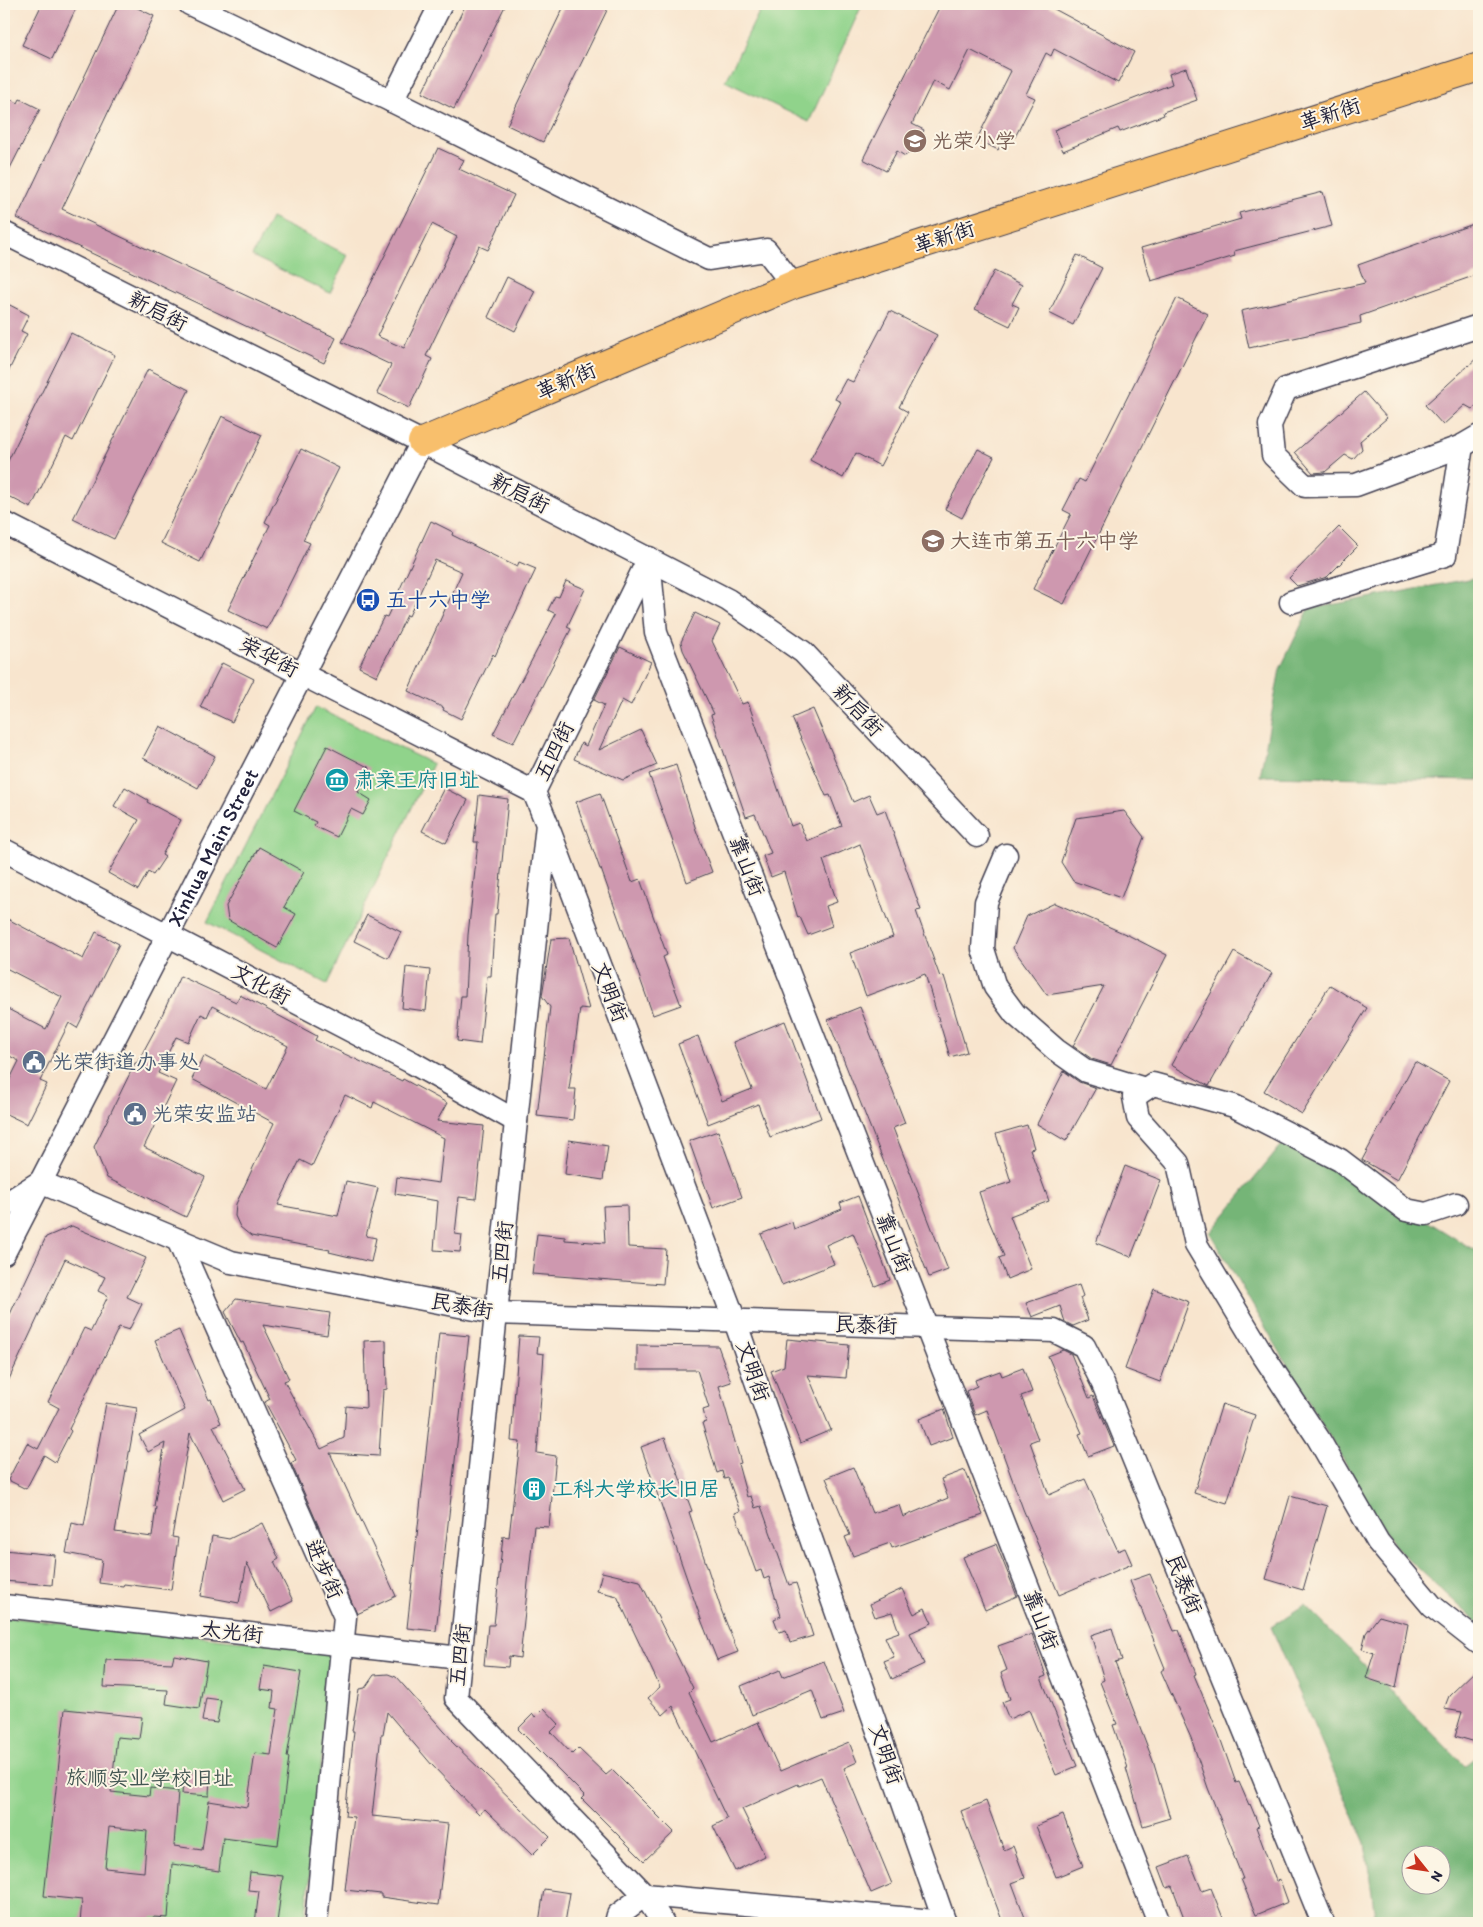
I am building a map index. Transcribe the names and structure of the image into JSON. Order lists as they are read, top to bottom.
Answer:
{
  "streets": {
    "main road": ["革新街"],
    "street": [
      "新启街",
      "荣华街",
      "五四街",
      "Xinhua Main Street",
      "靠山街",
      "文化街",
      "文明街",
      "民泰街",
      "进步街",
      "太光街"
    ]
  },
  "crossings": [
    ["革新街", "新启街"],
    ["革新街", "Xinhua Main Street"],
    ["新启街", "五四街"],
    ["新启街", "Xinhua Main Street"],
    ["新启街", "靠山街"],
    ["荣华街", "五四街"],
    ["荣华街", "Xinhua Main Street"],
    ["五四街", "靠山街"],
    ["五四街", "文化街"],
    ["五四街", "文明街"],
    ["五四街", "民泰街"],
    ["五四街", "太光街"],
    ["Xinhua Main Street", "文化街"],
    ["Xinhua Main Street", "民泰街"],
    ["靠山街", "民泰街"],
    ["文明街", "民泰街"],
    ["民泰街", "进步街"],
    ["进步街", "太光街"]
  ],
  "parks": ["旅顺实业学校旧址"],
  "places": {
    "school or university": ["光荣小学", "大连市第五十六中学"],
    "bus stop": ["五十六中学"],
    "museum": ["肃亲王府旧址"],
    "public building": ["光荣街道办事处", "光荣安监站"],
    "building": ["工科大学校长旧居"]
  },
  "north": "bottom right"
}
